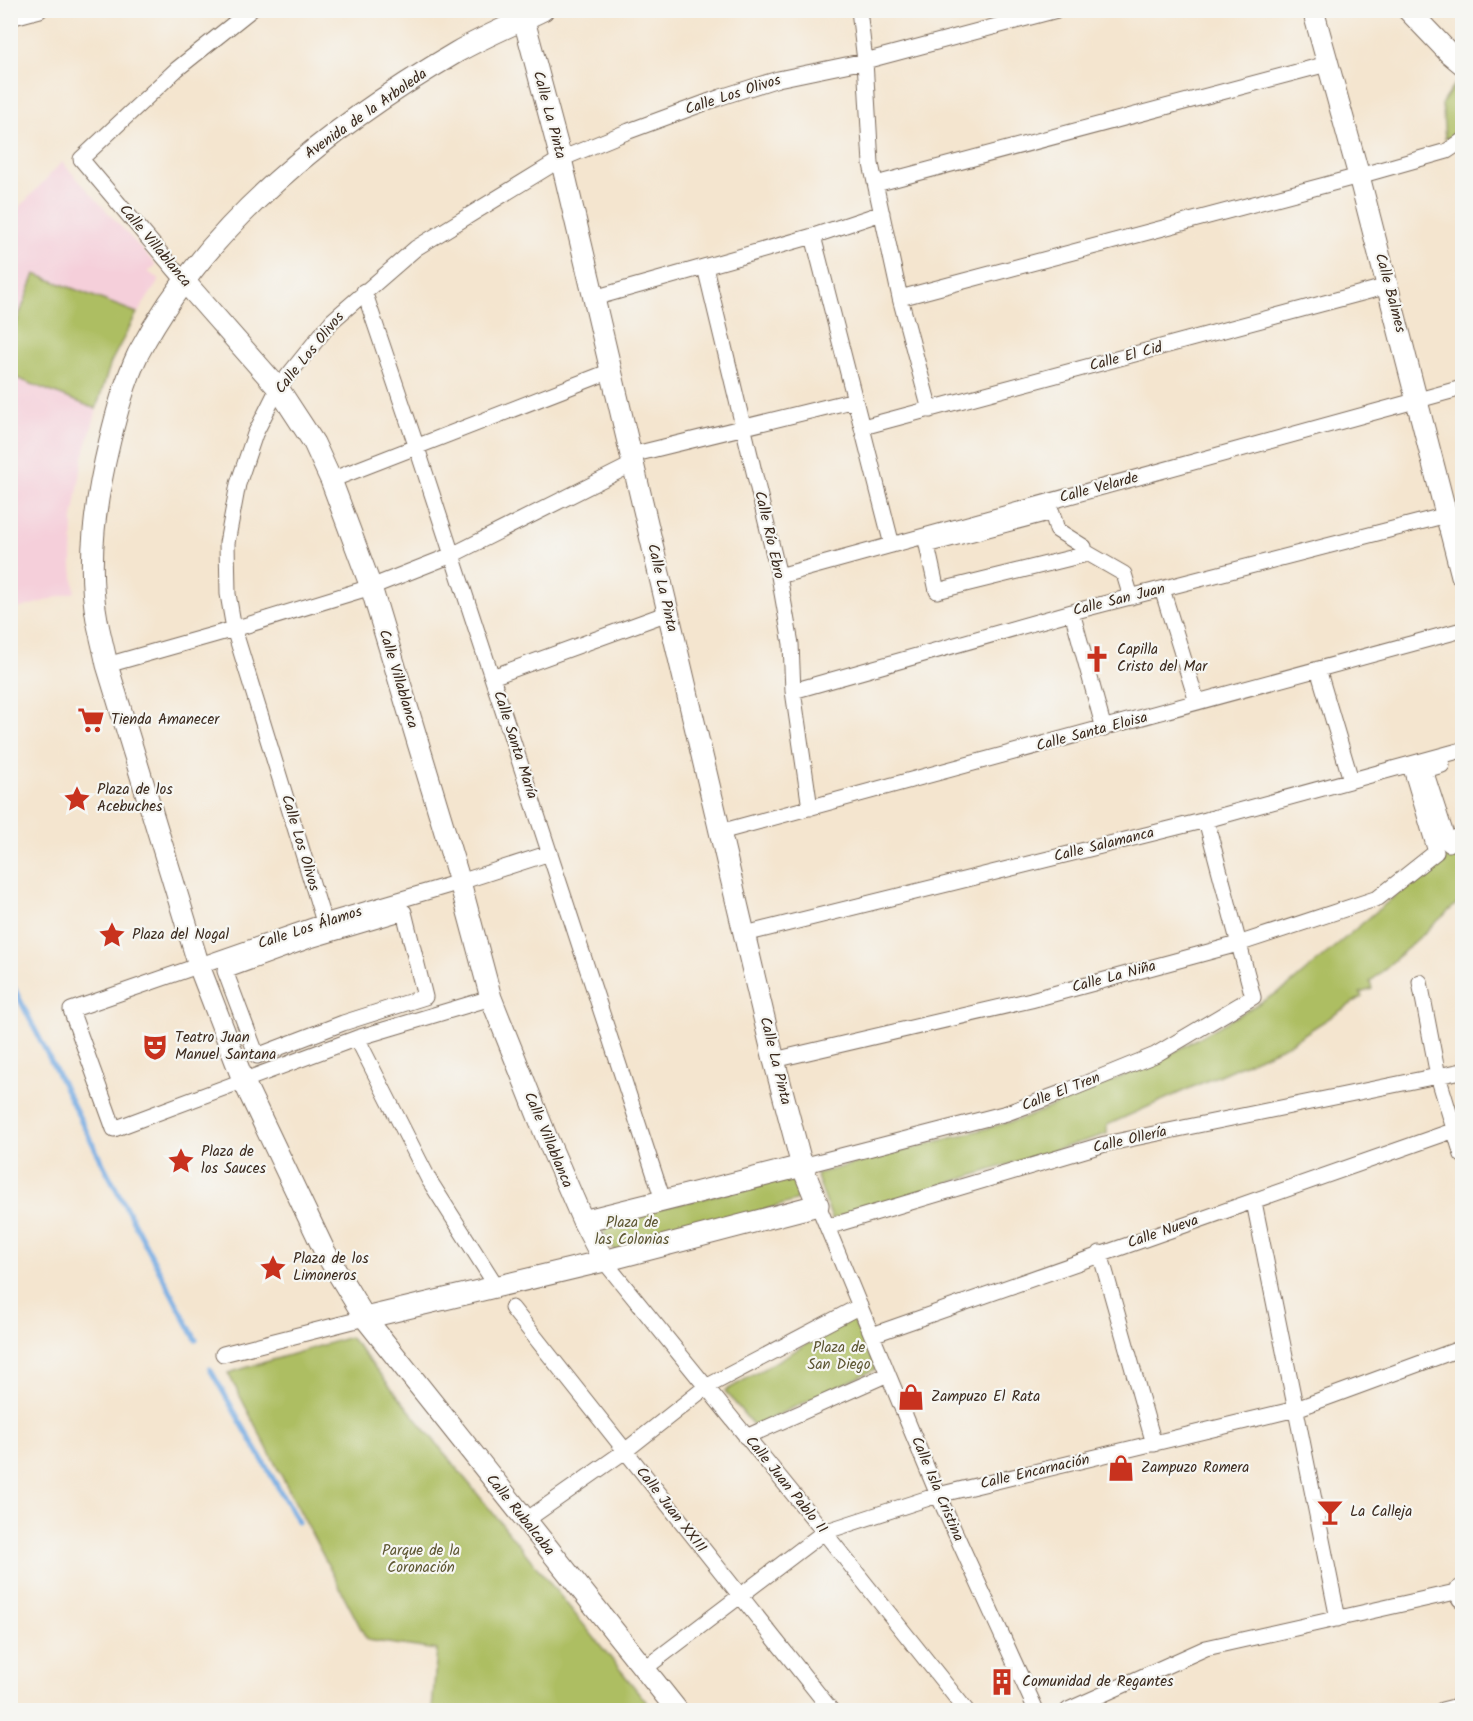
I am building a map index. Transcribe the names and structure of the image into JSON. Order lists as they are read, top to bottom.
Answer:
{
  "streets": {
    "street": [
      "Calle Los Olivos",
      "Avenida de la Arboleda",
      "Calle La Pinta",
      "Calle Villablanca",
      "Calle Balmes",
      "Calle El Cid",
      "Calle Velarde",
      "Calle Río Ebro",
      "Calle San Juan",
      "Calle Santa Eloisa",
      "Calle Santa María",
      "Calle Salamanca",
      "Calle Los Álamos",
      "Calle La Niña",
      "Calle El Tren",
      "Calle Ollería",
      "Calle Nueva",
      "Calle Encarnación",
      "Calle Juan Pablo II",
      "Calle Isla Cristina",
      "Calle Juan XXIII",
      "Calle Rubalcaba"
    ]
  },
  "crossings": [
    ["Calle Los Olivos", "Calle La Pinta"],
    ["Calle Los Olivos", "Calle Villablanca"],
    ["Calle Los Olivos", "Calle Santa María"],
    ["Calle Los Olivos", "Calle Los Álamos"],
    ["Avenida de la Arboleda", "Calle La Pinta"],
    ["Avenida de la Arboleda", "Calle Villablanca"],
    ["Avenida de la Arboleda", "Calle Los Álamos"],
    ["Avenida de la Arboleda", "Calle Rubalcaba"],
    ["Calle La Pinta", "Calle Santa Eloisa"],
    ["Calle La Pinta", "Calle Salamanca"],
    ["Calle La Pinta", "Calle La Niña"],
    ["Calle La Pinta", "Calle El Tren"],
    ["Calle La Pinta", "Calle Isla Cristina"],
    ["Calle Villablanca", "Calle Los Álamos"],
    ["Calle Villablanca", "Calle Juan Pablo II"],
    ["Calle Balmes", "Calle El Cid"],
    ["Calle Balmes", "Calle Velarde"],
    ["Calle Balmes", "Calle San Juan"],
    ["Calle Velarde", "Calle Río Ebro"],
    ["Calle Río Ebro", "Calle San Juan"],
    ["Calle Río Ebro", "Calle Santa Eloisa"],
    ["Calle Santa María", "Calle Los Álamos"],
    ["Calle Salamanca", "Calle La Niña"],
    ["Calle La Niña", "Calle El Tren"],
    ["Calle El Tren", "Calle Isla Cristina"],
    ["Calle Ollería", "Calle Isla Cristina"],
    ["Calle Nueva", "Calle Isla Cristina"],
    ["Calle Encarnación", "Calle Juan Pablo II"],
    ["Calle Encarnación", "Calle Isla Cristina"],
    ["Calle Encarnación", "Calle Juan XXIII"],
    ["Calle Encarnación", "Calle Rubalcaba"]
  ],
  "parks": ["Plaza de las Colonias", "Plaza de San Diego", "Parque de la Coronación"],
  "places": {
    "church": ["Capilla Cristo del Mar"],
    "supermarket": ["Tienda Amanecer"],
    "place": [
      "Plaza de los Acebuches",
      "Plaza del Nogal",
      "Plaza de los Sauces",
      "Plaza de los Limoneros"
    ],
    "theatre": ["Teatro Juan Manuel Santana"],
    "shop": ["Zampuzo El Rata", "Zampuzo Romera"],
    "bar": ["La Calleja"],
    "building": ["Comunidad de Regantes"]
  }
}
